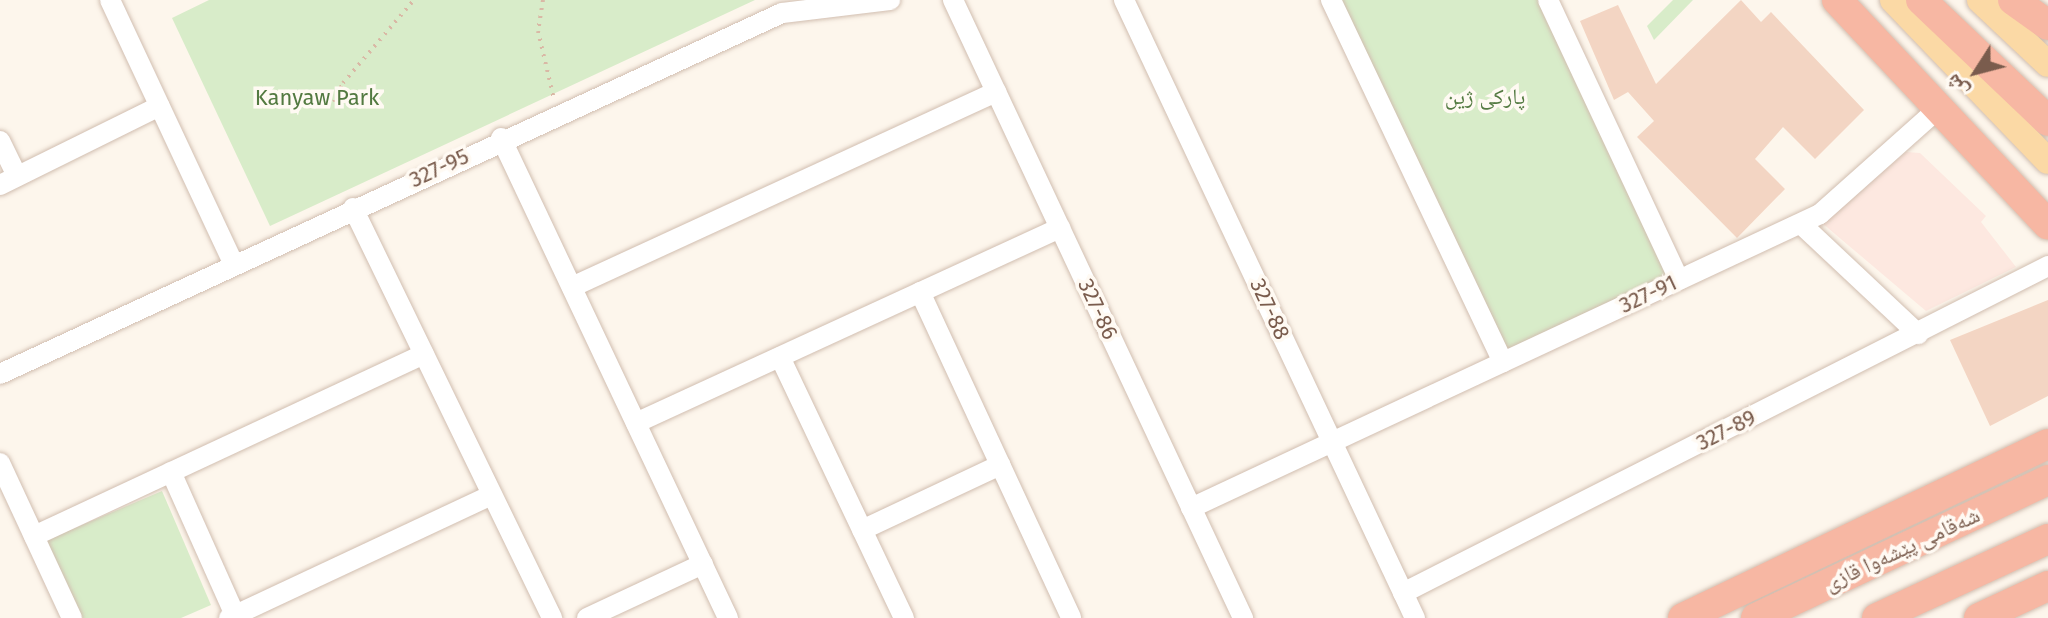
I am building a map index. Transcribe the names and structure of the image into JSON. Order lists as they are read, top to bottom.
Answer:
{
  "streets": {
    "highway": ["شەقامی پێشەوا قازی"],
    "street": [
      "327-95",
      "327-91",
      "327-86",
      "327-88",
      "327-89"
    ]
  },
  "crossings": [
    ["327-91", "327-86"],
    ["327-91", "327-88"],
    ["327-88", "327-89"]
  ],
  "parks": ["پارکی ژین", "Kanyaw Park"],
  "north": "bottom left"
}
